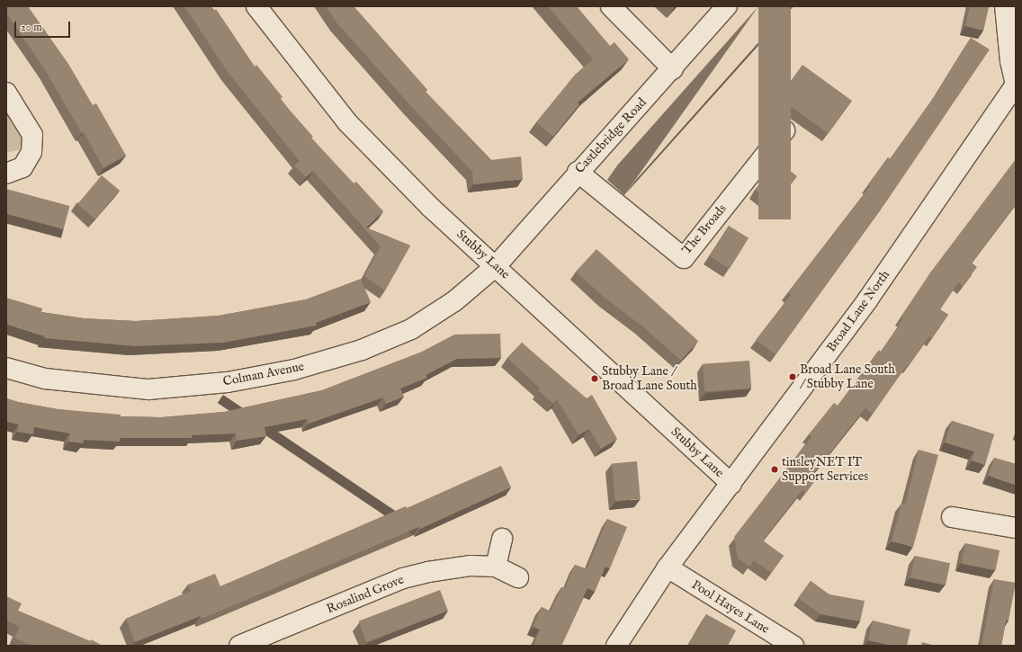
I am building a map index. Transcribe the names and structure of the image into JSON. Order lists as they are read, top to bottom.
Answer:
{
  "streets": {
    "street": [
      "Castlebridge Road",
      "The Broads",
      "Stubby Lane",
      "Broad Lane North",
      "Colman Avenue",
      "Rosalind Grove",
      "Pool Hayes Lane"
    ]
  },
  "crossings": [
    ["Castlebridge Road", "The Broads"],
    ["Castlebridge Road", "Stubby Lane"],
    ["Castlebridge Road", "Colman Avenue"],
    ["Stubby Lane", "Broad Lane North"],
    ["Stubby Lane", "Colman Avenue"],
    ["Broad Lane North", "Pool Hayes Lane"]
  ],
  "places": ["Broad Lane South / Stubby Lane", "Stubby Lane / Broad Lane South", "tinsleyNET IT Support Services"],
  "scale_bar": "20 m"
}
